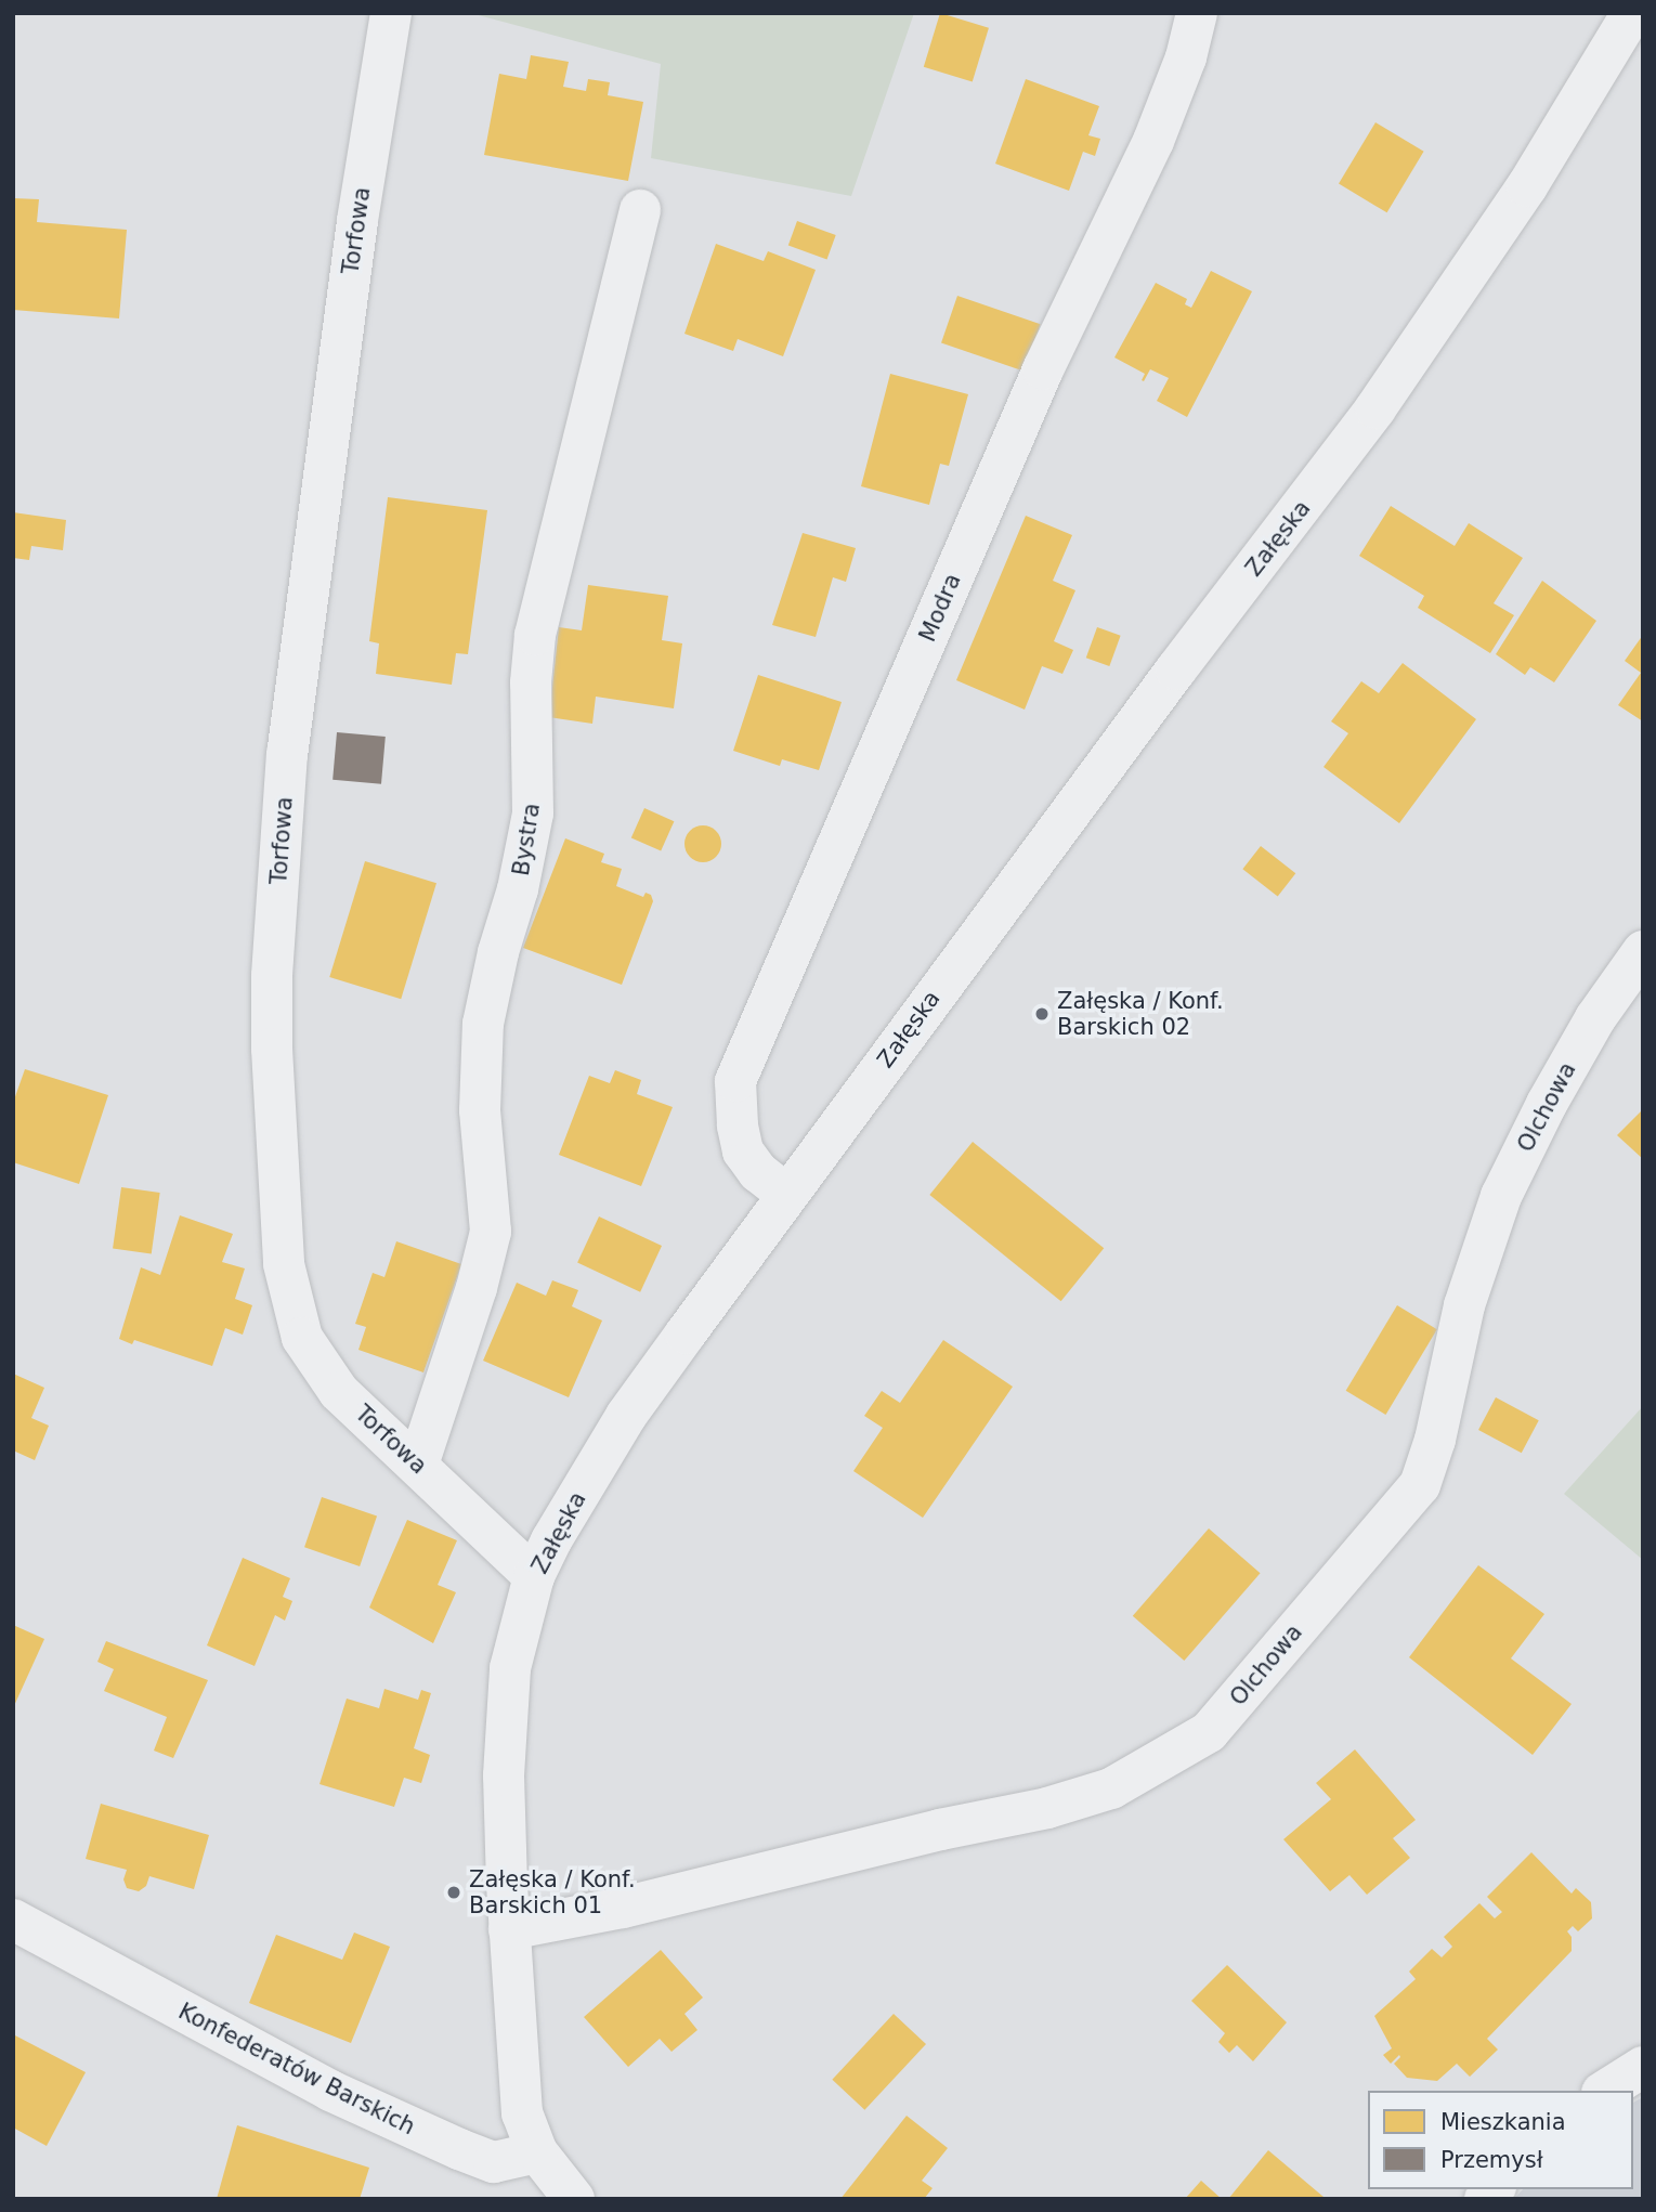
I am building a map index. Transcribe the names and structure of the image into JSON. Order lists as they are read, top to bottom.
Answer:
{
  "streets": {
    "street": [
      "Torfowa",
      "Załęska",
      "Modra",
      "Bystra",
      "Olchowa",
      "Konfederatów Barskich"
    ]
  },
  "crossings": [
    ["Torfowa", "Załęska"],
    ["Torfowa", "Bystra"],
    ["Załęska", "Modra"],
    ["Załęska", "Olchowa"],
    ["Załęska", "Konfederatów Barskich"]
  ],
  "places": ["Załęska / Konf. Barskich 02", "Załęska / Konf. Barskich 01"],
  "legend": ["Mieszkania", "Przemysł"]
}
